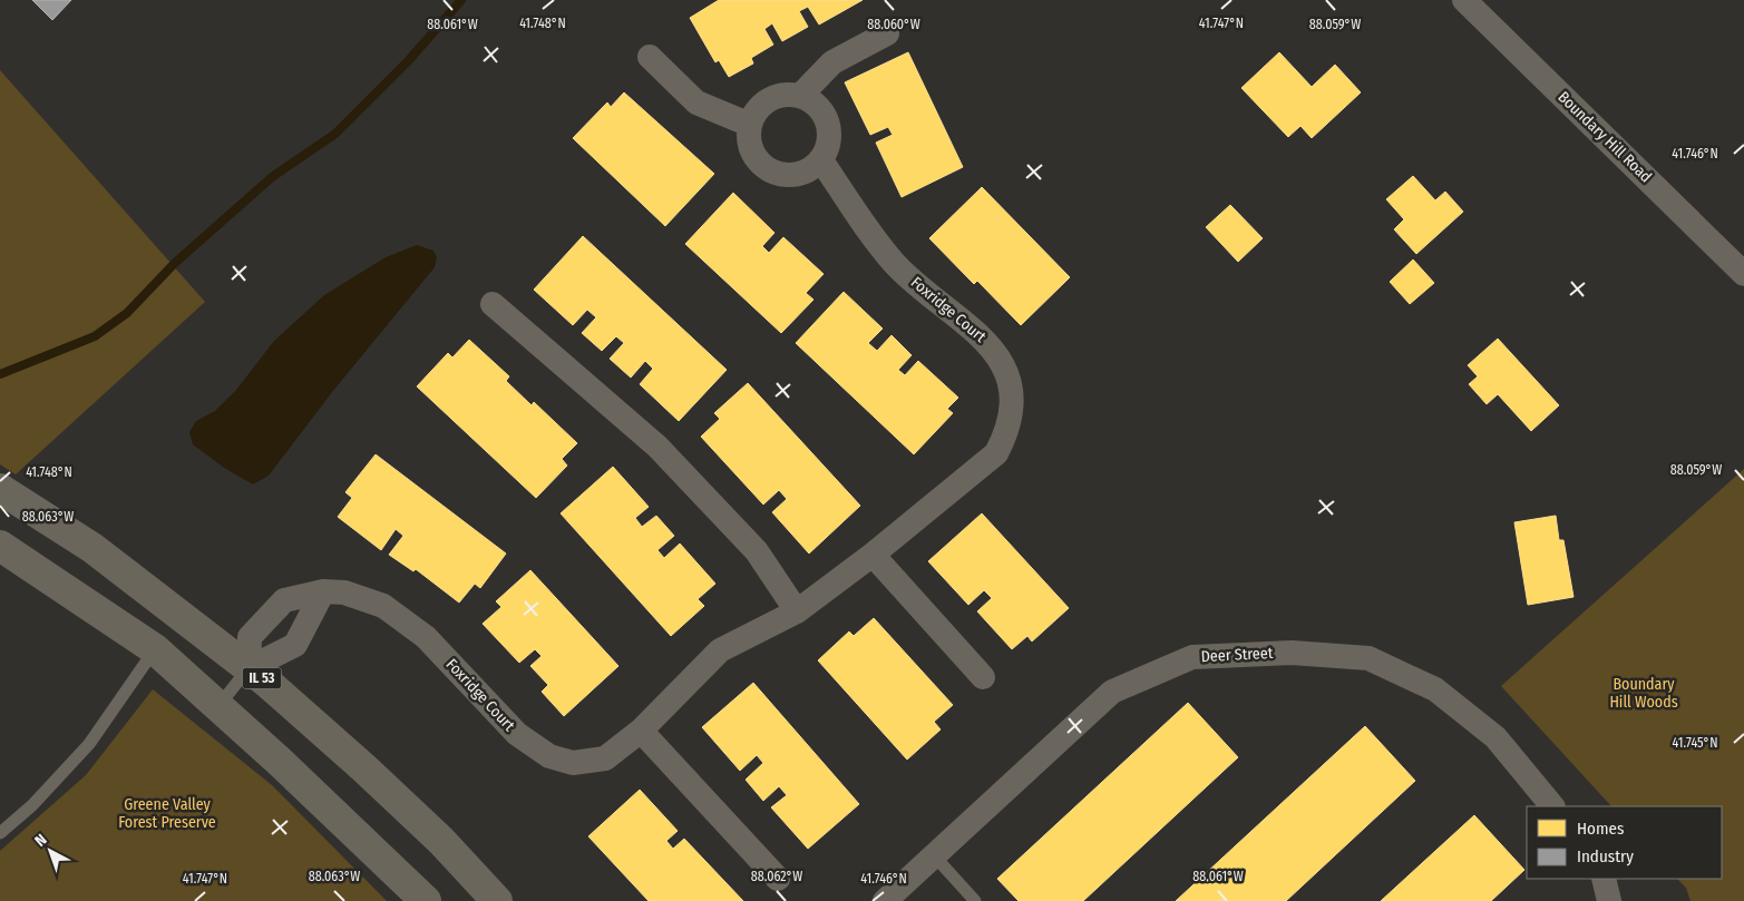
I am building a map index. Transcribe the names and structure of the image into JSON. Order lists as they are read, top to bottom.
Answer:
{
  "streets": {
    "main road": ["IL 53"],
    "street": ["Boundary Hill Road", "Foxridge Court", "Deer Street"]
  },
  "crossings": [
    ["Foxridge Court", "IL 53"]
  ],
  "parks": ["Boundary Hill Woods", "Greene Valley Forest Preserve"],
  "legend": ["Homes", "Industry"],
  "north": "top left",
  "coordinates": [
    "41.748°N",
    "41.747°N",
    "88.061°W",
    "88.060°W",
    "88.059°W",
    "41.746°N",
    "88.063°W",
    "41.745°N",
    "88.062°W"
  ]
}
